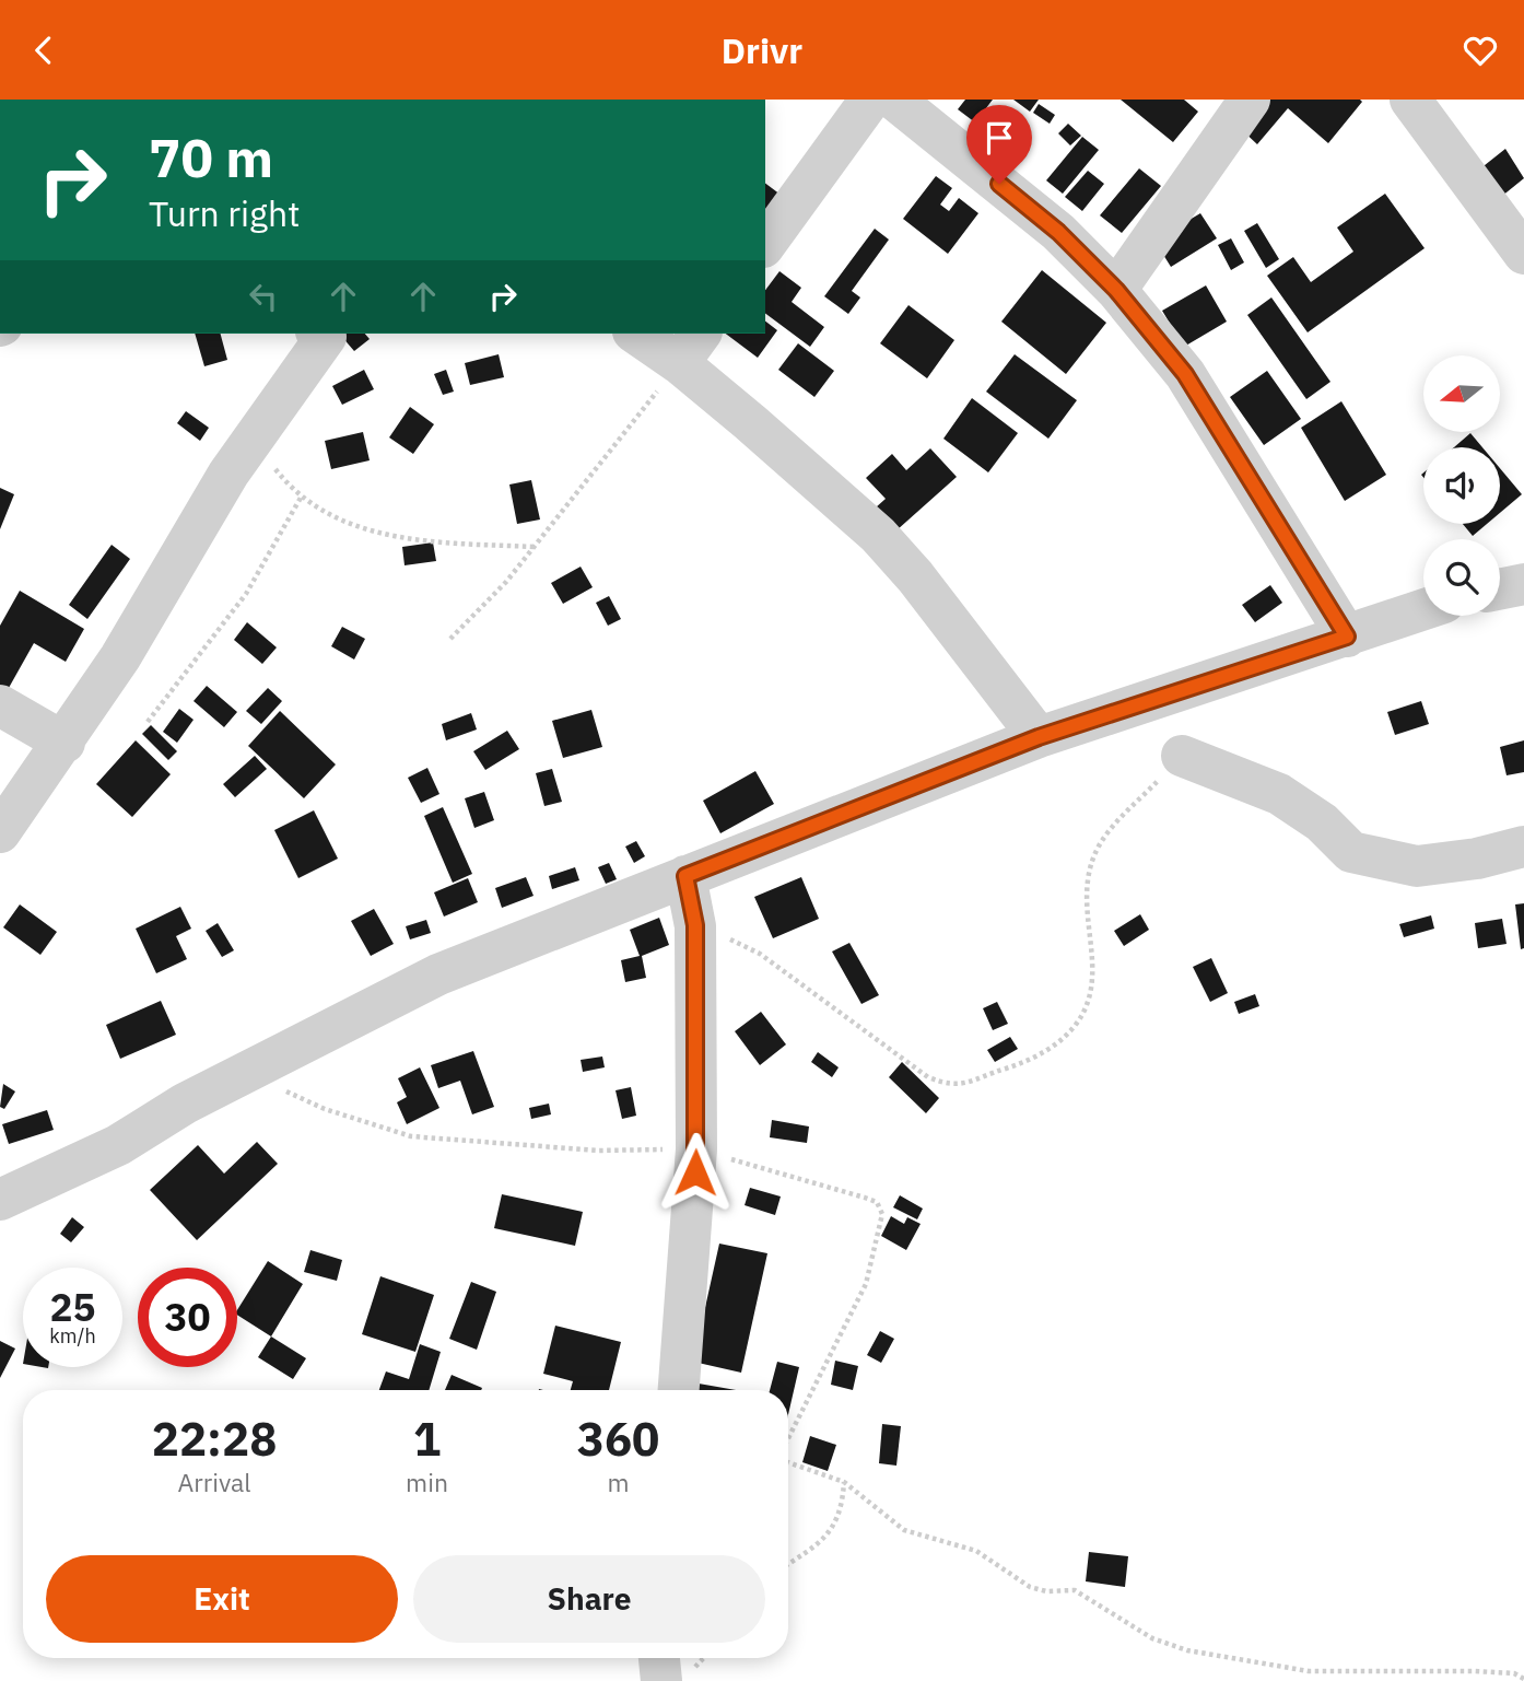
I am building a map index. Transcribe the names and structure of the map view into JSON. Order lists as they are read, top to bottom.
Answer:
{
  "north": "left",
  "page": {
    "header": "Drivr",
    "turn": ["70 m", "Turn right"],
    "speed": "25 km/h",
    "limit": "30",
    "eta": [
      "22:28",
      "Arrival",
      "1",
      "min",
      "360",
      "m"
    ],
    "buttons": ["Exit", "Share"]
  }
}
